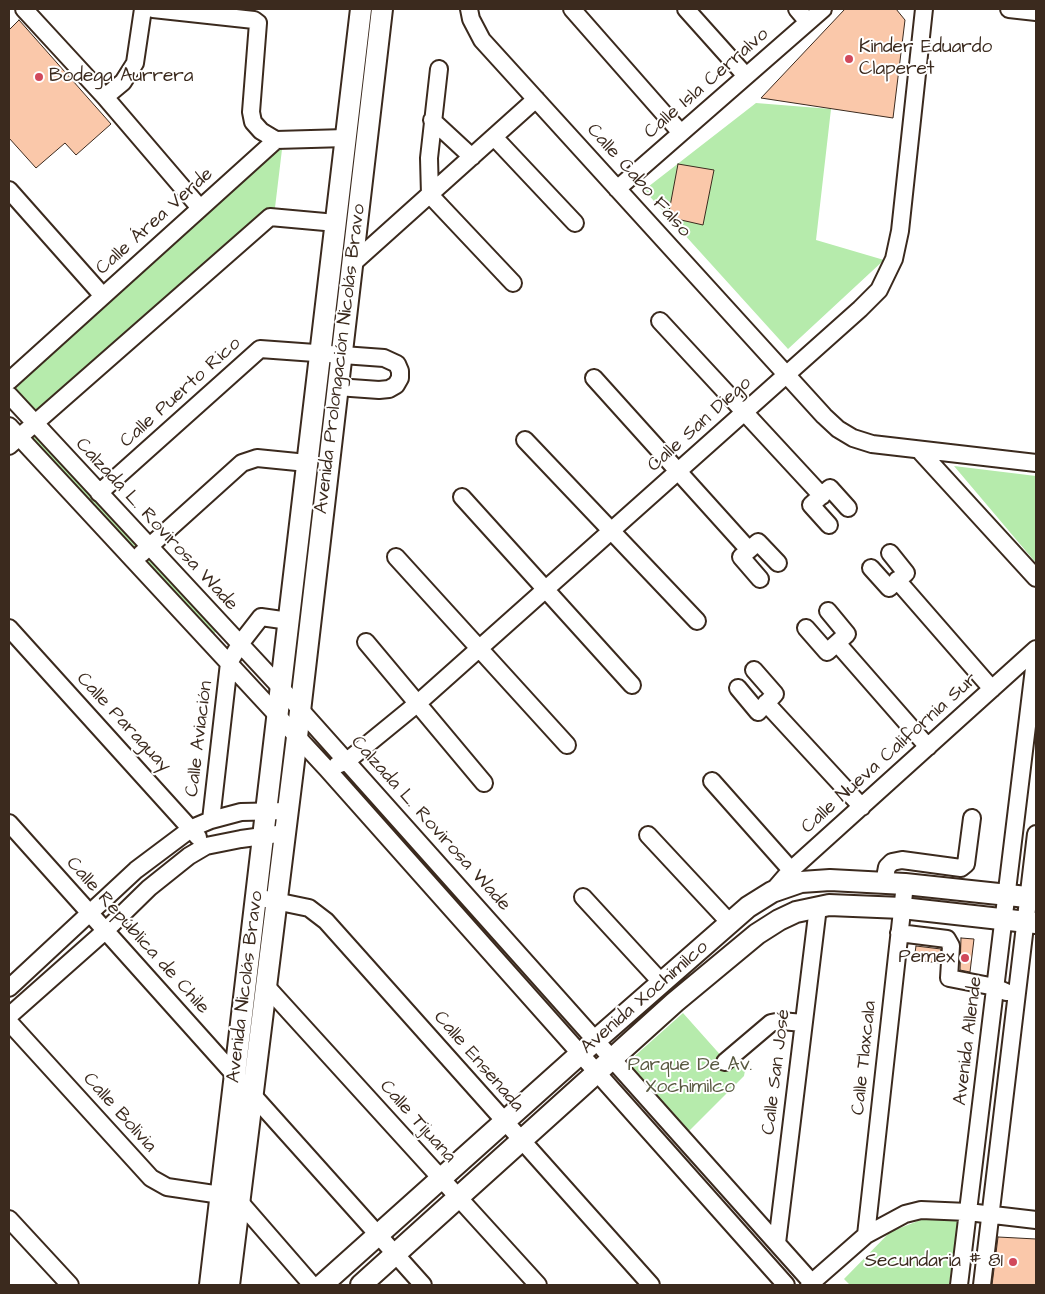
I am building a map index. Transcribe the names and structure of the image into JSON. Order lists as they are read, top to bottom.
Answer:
{
  "streets": {
    "main road": ["Avenida Prolongación Nicolás Bravo", "Avenida Nicolás Bravo", "Avenida Xochimilco"],
    "street": [
      "Calle Isla Cerralvo",
      "Calle Cabo Falso",
      "Calle Área Verde",
      "Calle Puerto Rico",
      "Calle San Diego",
      "Calzada L. Rovirosa Wade",
      "Calle Paraguay",
      "Calle Aviación",
      "Calle Nueva California Sur",
      "Calle República de Chile",
      "Avenida Allende",
      "Calle Tlaxcala",
      "Calle Ensenada",
      "Calle San José",
      "Calle Bolivia",
      "Calle Tijuana"
    ]
  },
  "crossings": [
    ["Calle Isla Cerralvo", "Calle Cabo Falso"],
    ["Calle Cabo Falso", "Calle San Diego"],
    ["Avenida Prolongación Nicolás Bravo", "Calle Puerto Rico"],
    ["Avenida Prolongación Nicolás Bravo", "Calzada L. Rovirosa Wade"],
    ["Avenida Prolongación Nicolás Bravo", "Avenida Nicolás Bravo"],
    ["Calle Puerto Rico", "Calzada L. Rovirosa Wade"],
    ["Calle San Diego", "Calzada L. Rovirosa Wade"],
    ["Calzada L. Rovirosa Wade", "Calle Aviación"],
    ["Calzada L. Rovirosa Wade", "Avenida Nicolás Bravo"],
    ["Calzada L. Rovirosa Wade", "Avenida Xochimilco"],
    ["Calzada L. Rovirosa Wade", "Calle San José"],
    ["Calle Nueva California Sur", "Avenida Xochimilco"],
    ["Calle Nueva California Sur", "Avenida Allende"],
    ["Calle República de Chile", "Avenida Nicolás Bravo"],
    ["Calle República de Chile", "Avenida Xochimilco"],
    ["Avenida Nicolás Bravo", "Calle Ensenada"],
    ["Avenida Nicolás Bravo", "Calle Bolivia"],
    ["Avenida Nicolás Bravo", "Calle Tijuana"],
    ["Avenida Xochimilco", "Avenida Allende"],
    ["Avenida Xochimilco", "Calle Tlaxcala"],
    ["Avenida Xochimilco", "Calle Ensenada"],
    ["Avenida Xochimilco", "Calle San José"],
    ["Avenida Xochimilco", "Calle Tijuana"]
  ],
  "parks": ["Parque De Av. Xochimilco"],
  "places": [
    "Kinder Eduardo Claperet",
    "Bodega Aurrera",
    "Pemex",
    "Secundaria # 81"
  ]
}
